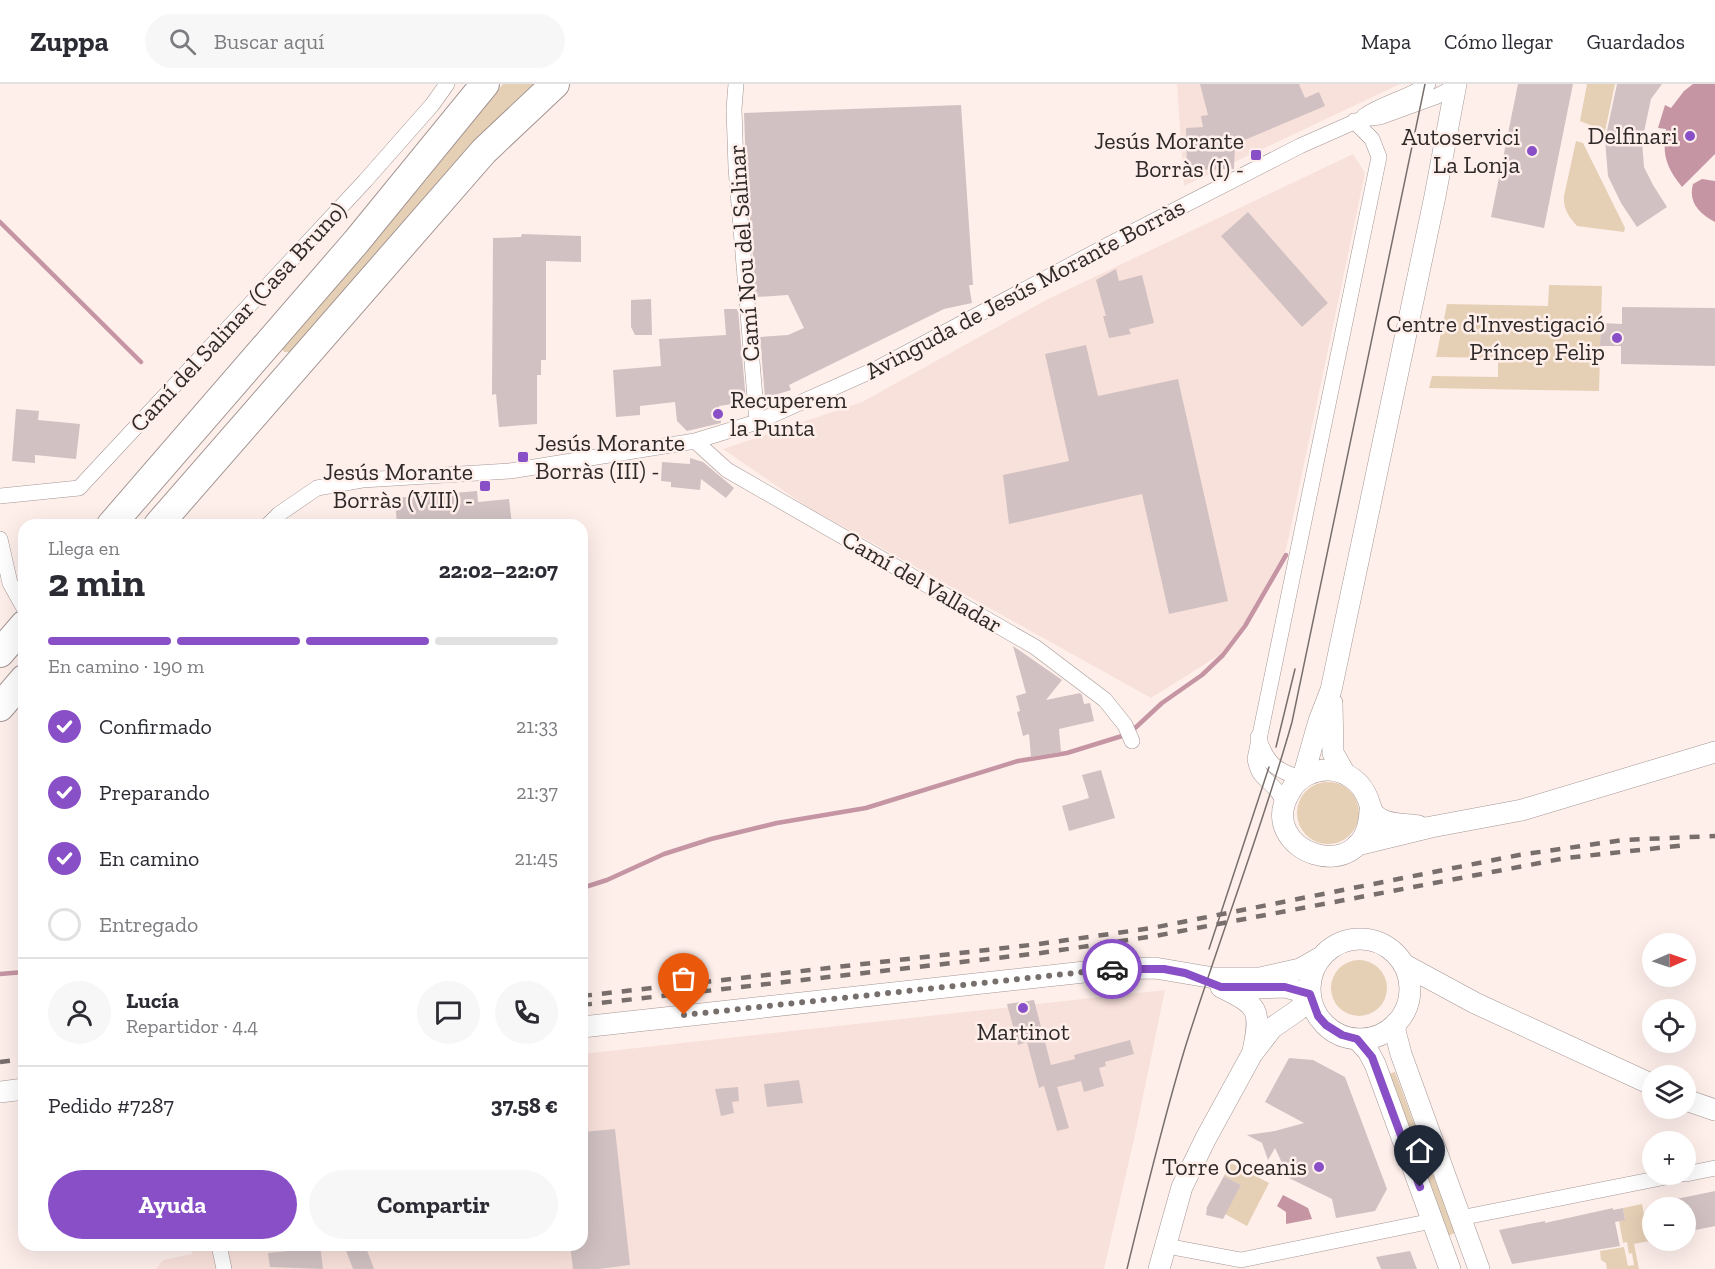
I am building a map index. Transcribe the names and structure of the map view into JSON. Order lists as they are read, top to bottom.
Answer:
{
  "streets": {
    "street": [
      "Camí Nou del Salinar",
      "Avinguda de Jesús Morante Borràs",
      "Camí del Salinar (Casa Bruno)",
      "Camí del Valladar"
    ]
  },
  "crossings": [
    ["Camí Nou del Salinar", "Avinguda de Jesús Morante Borràs"],
    ["Avinguda de Jesús Morante Borràs", "Camí del Valladar"]
  ],
  "places": {
    "other": [
      "Delfinari",
      "Autoservici La Lonja",
      "Centre d'Investigació Príncep Felip",
      "Recuperem la Punta",
      "Martinot",
      "Torre Oceanis"
    ],
    "transit": ["Jesús Morante Borràs (I) -", "Jesús Morante Borràs (III) -", "Jesús Morante Borràs (VIII) -"]
  },
  "north": "right",
  "page": {
    "header": "Zuppa",
    "search": "Buscar aquí",
    "nav": ["Mapa", "Cómo llegar", "Guardados"],
    "heading": ["2 min", "Llega en", "22:02–22:07"],
    "panel": [
      "Lucía",
      "Repartidor · 4.4",
      "Pedido #7287",
      "37.58 €"
    ],
    "bar": "En camino · 190 m",
    "list": [
      ["Confirmado", "21:33"],
      ["Preparando", "21:37"],
      ["En camino", "21:45"],
      "Entregado"
    ],
    "map_buttons": ["+", "−"],
    "buttons": ["Ayuda", "Compartir"]
  }
}
